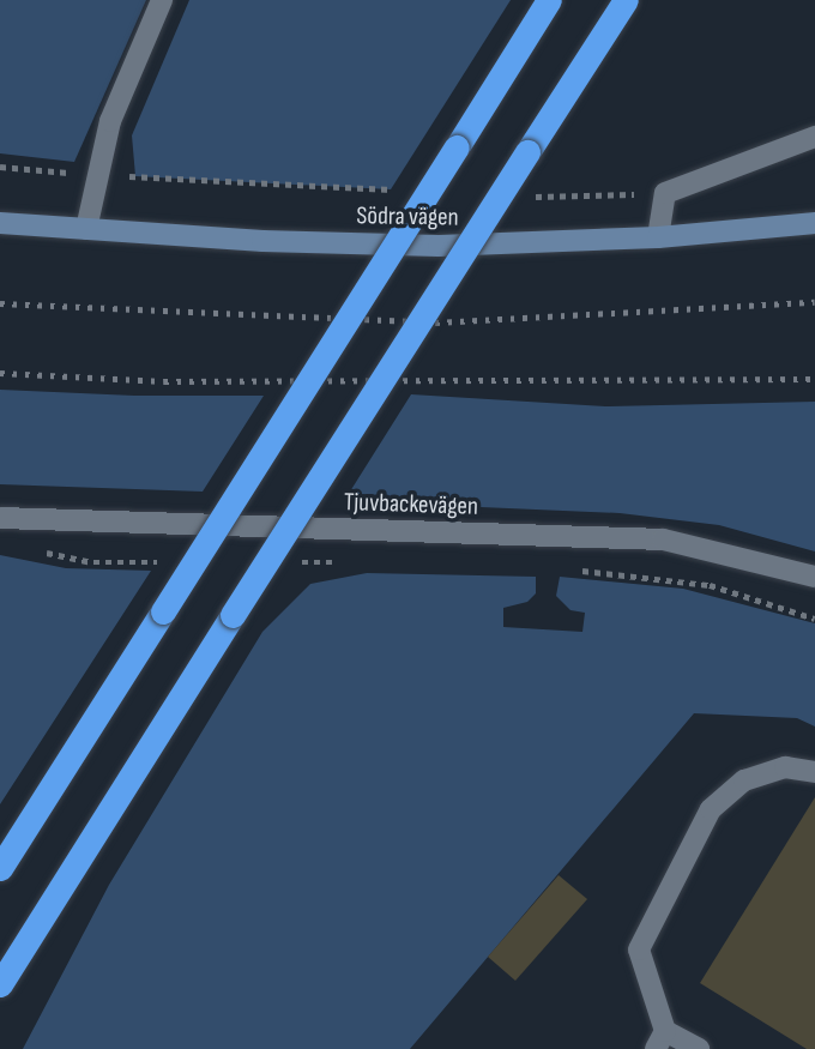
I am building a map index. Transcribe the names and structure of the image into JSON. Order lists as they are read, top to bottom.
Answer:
{
  "streets": {
    "main road": ["Södra vägen"],
    "street": ["Tjuvbackevägen"]
  }
}
